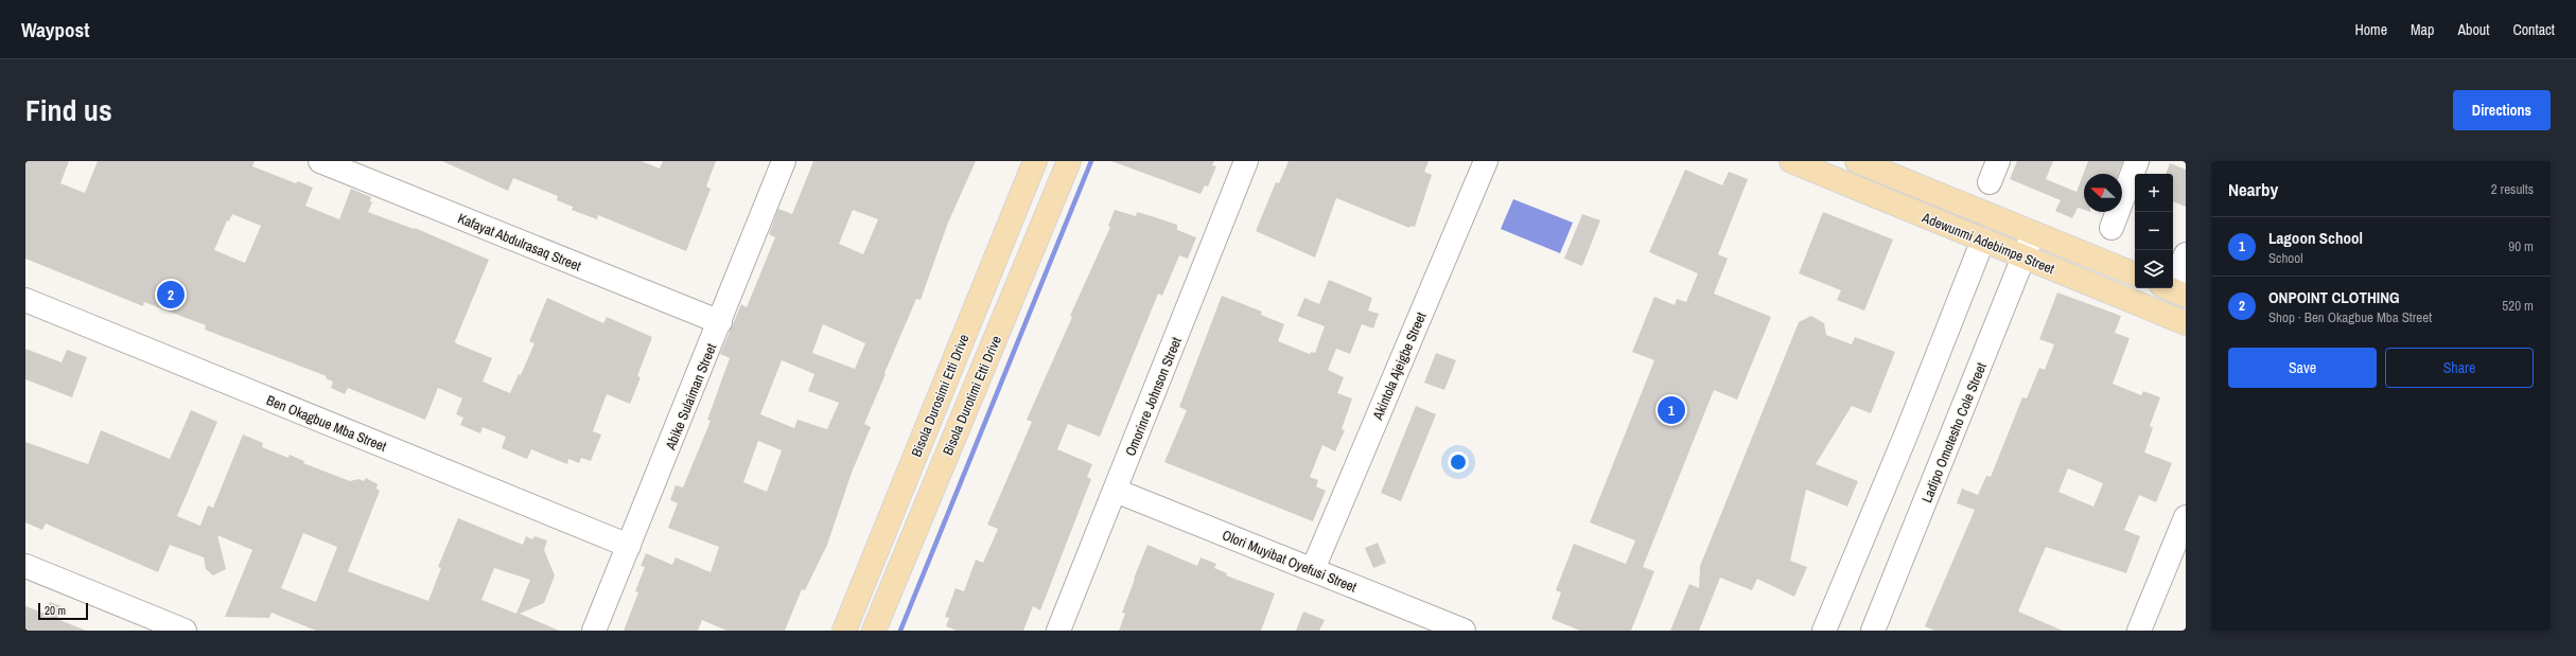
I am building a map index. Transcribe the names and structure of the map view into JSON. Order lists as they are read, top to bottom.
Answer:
{
  "streets": {
    "main road": ["Adewunmi Adebimpe Street", "Bisola Durosimi Etti Drive", "Bisola Durotimi Etti Drive"],
    "street": [
      "Kafayat Abdulrasaq Street",
      "Akintola Ajeigbe Street",
      "Abike Sulaiman Street",
      "Omorinre Johnson Street",
      "Ben Okagbue Mba Street",
      "Ladipo Omotesho Cole Street",
      "Olori Muyibat Oyefusi Street"
    ]
  },
  "crossings": [
    ["Kafayat Abdulrasaq Street", "Abike Sulaiman Street"],
    ["Adewunmi Adebimpe Street", "Ladipo Omotesho Cole Street"],
    ["Akintola Ajeigbe Street", "Olori Muyibat Oyefusi Street"],
    ["Abike Sulaiman Street", "Ben Okagbue Mba Street"],
    ["Omorinre Johnson Street", "Olori Muyibat Oyefusi Street"]
  ],
  "scale_bar": "20 m",
  "north": "left",
  "page": {
    "header": "Waypost",
    "nav": [
      "Home",
      "Map",
      "About",
      "Contact"
    ],
    "title": "Find us",
    "buttons": [
      "Directions",
      ["Save", "Share"]
    ],
    "heading": ["Nearby", "2 results"],
    "map_buttons": ["+", "−"],
    "list": [
      {
        "mark": "1",
        "name": "Lagoon School",
        "note": "School",
        "value": "90 m"
      },
      {
        "mark": "2",
        "name": "ONPOINT CLOTHING",
        "note": "Shop · Ben Okagbue Mba Street",
        "value": "520 m"
      }
    ],
    "pins": ["2", "1"],
    "scale": "20 m"
  }
}
